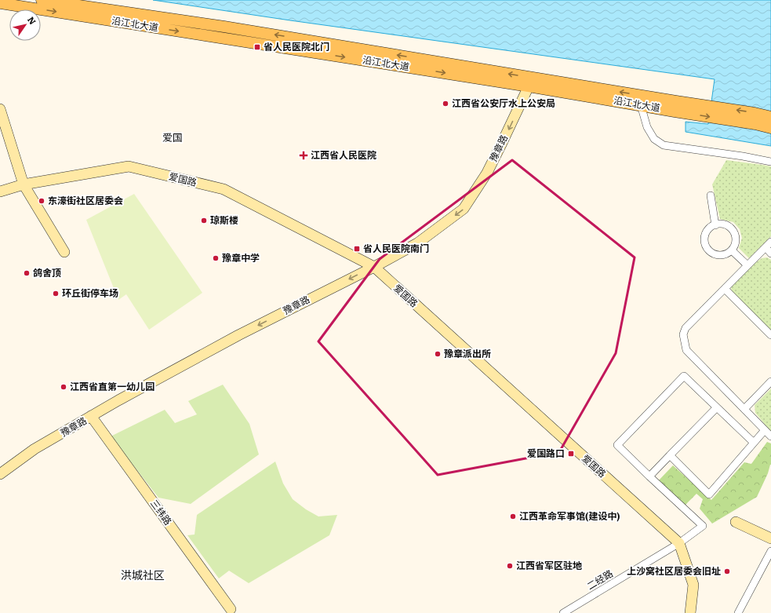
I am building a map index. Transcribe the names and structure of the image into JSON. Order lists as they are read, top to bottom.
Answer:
{
  "streets": {
    "main road": ["沿江北大道"],
    "street": [
      "豫章路",
      "爱国路",
      "三纬路",
      "二经路"
    ]
  },
  "crossings": [
    ["沿江北大道", "豫章路"],
    ["豫章路", "爱国路"],
    ["豫章路", "三纬路"],
    ["爱国路", "二经路"]
  ],
  "one_way": ["豫章路"],
  "districts": ["爱国", "洪城社区"],
  "places": {
    "transit": ["省人民医院北门", "省人民医院南门", "爱国路口"],
    "other": [
      "江西省公安厅水上公安局",
      "东濠街社区居委会",
      "琼斯楼",
      "豫章中学",
      "鸽舍顶",
      "环丘街停车场",
      "豫章派出所",
      "江西省直第一幼儿园",
      "江西革命军事馆(建设中)",
      "江西省军区驻地",
      "上沙窝社区居委会旧址"
    ],
    "health": ["江西省人民医院"]
  },
  "north": "top right"
}
